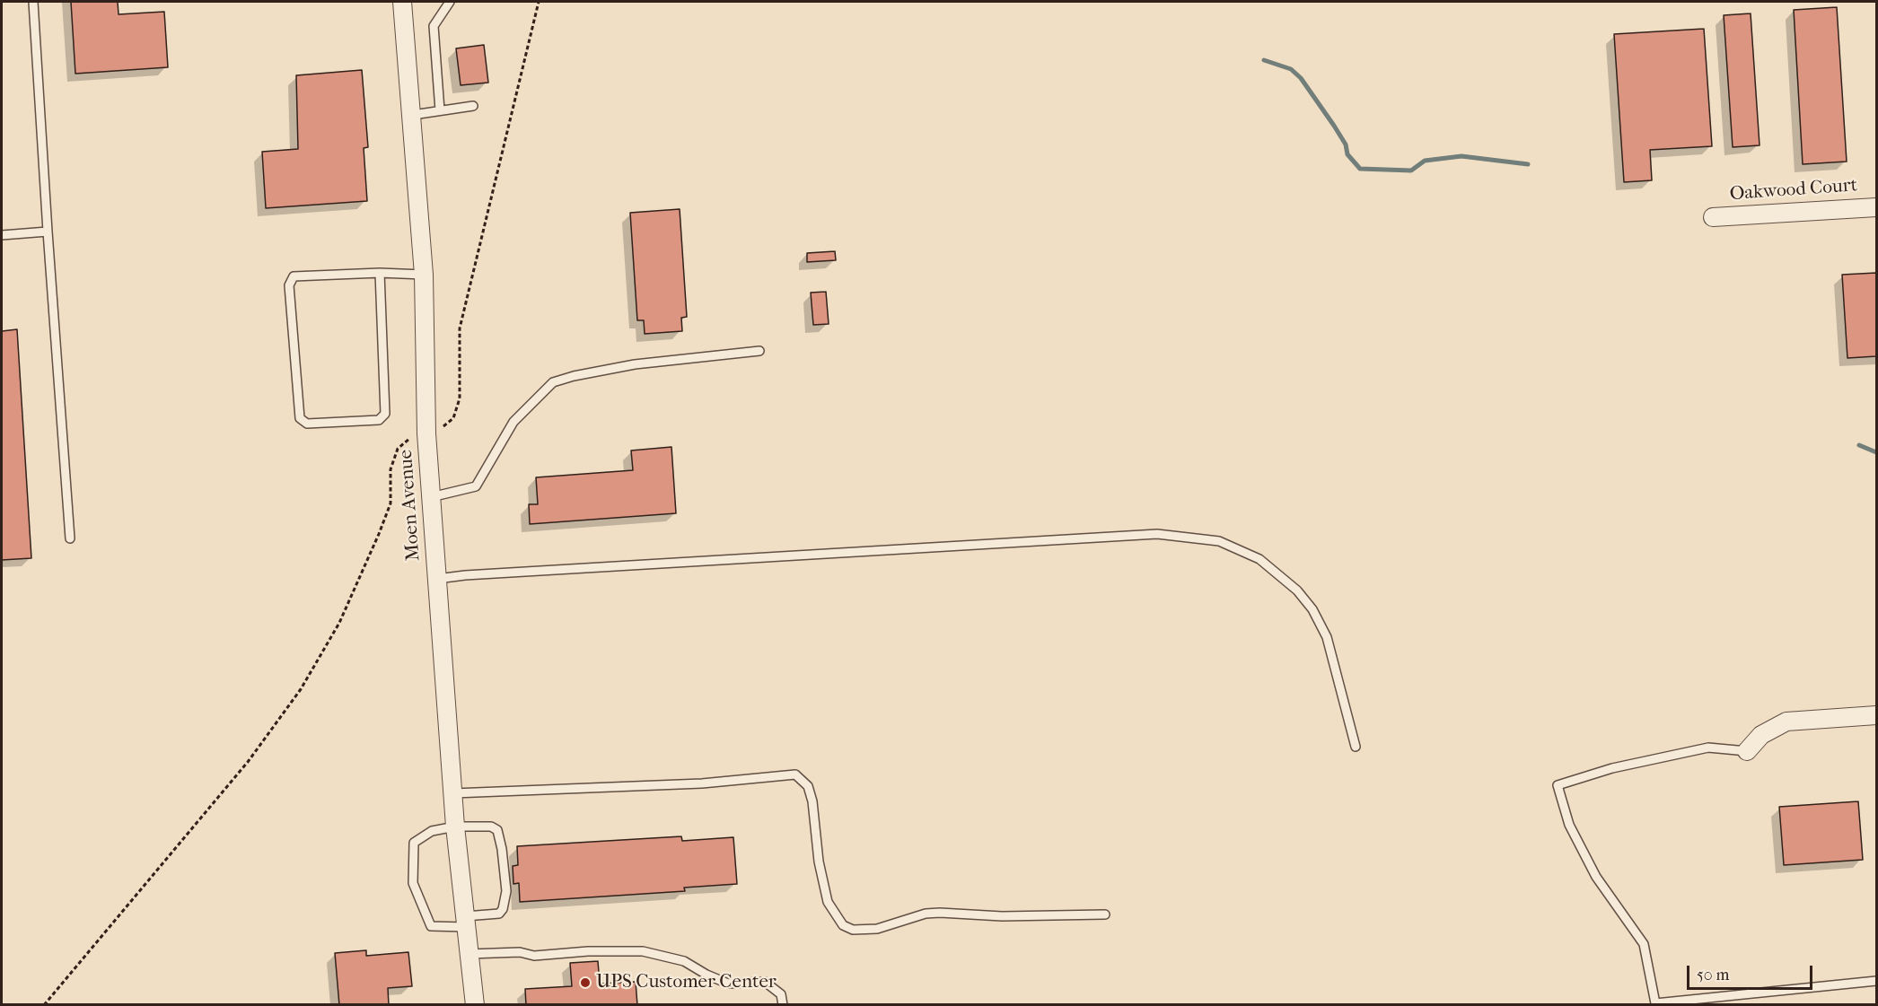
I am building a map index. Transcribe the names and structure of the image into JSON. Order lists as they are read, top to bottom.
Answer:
{
  "streets": {
    "street": ["Oakwood Court", "Moen Avenue"]
  },
  "places": ["UPS Customer Center"],
  "scale_bar": "50 m"
}
